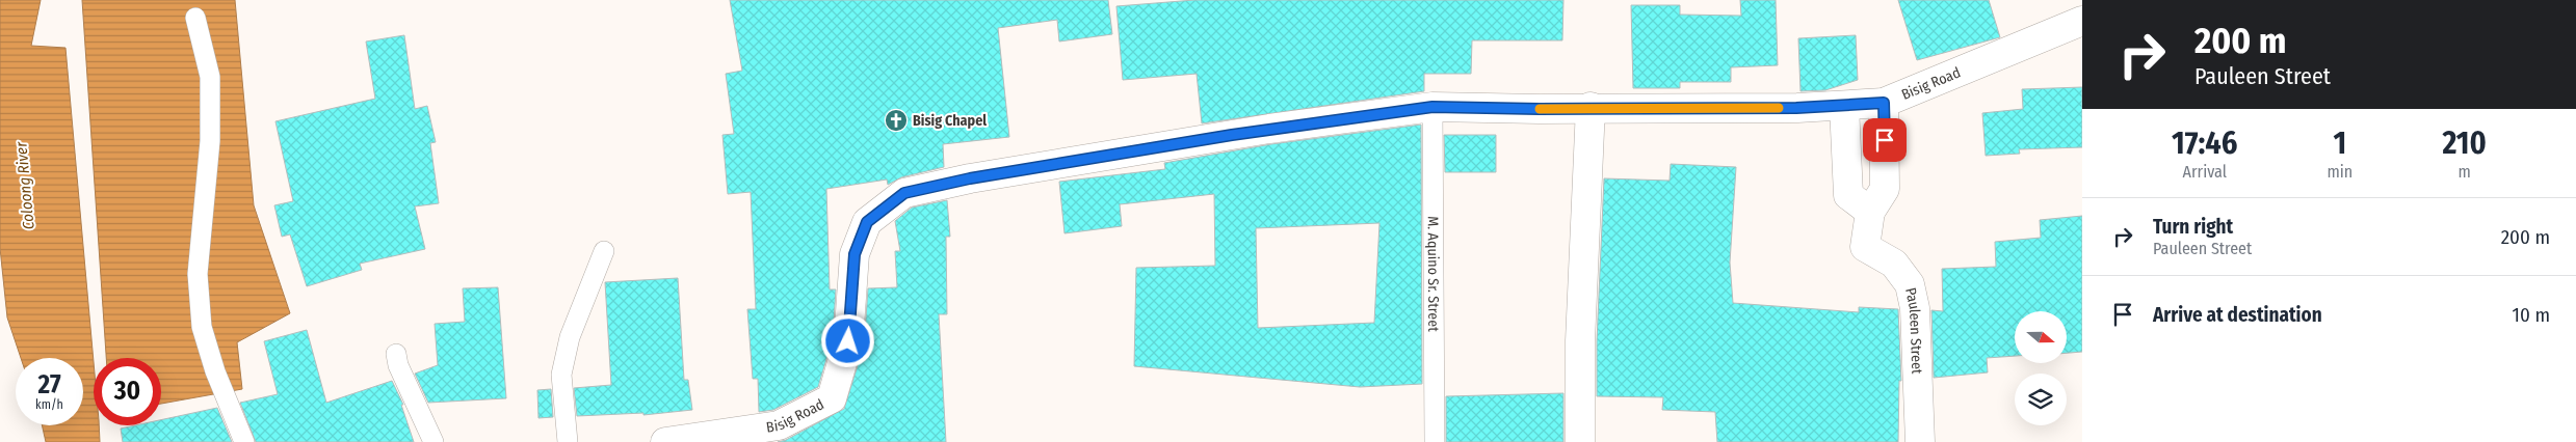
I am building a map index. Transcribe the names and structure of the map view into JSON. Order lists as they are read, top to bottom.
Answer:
{
  "streets": {
    "street": ["Bisig Road", "Pauleen Street"],
    "lane": ["M. Aquino Sr. Street"]
  },
  "crossings": [
    ["Bisig Road", "M. Aquino Sr. Street"],
    ["Bisig Road", "Pauleen Street"]
  ],
  "water": ["Coloong River"],
  "places": {
    "church": ["Bisig Chapel"]
  },
  "north": "right",
  "page": {
    "turn": ["200 m", "Pauleen Street"],
    "eta": [
      "17:46",
      "Arrival",
      "1",
      "min",
      "210",
      "m"
    ],
    "list": [
      {
        "name": "Turn right",
        "note": "Pauleen Street",
        "value": "200 m"
      },
      {
        "name": "Arrive at destination",
        "value": "10 m"
      }
    ],
    "speed": "27 km/h",
    "limit": "30"
  }
}
